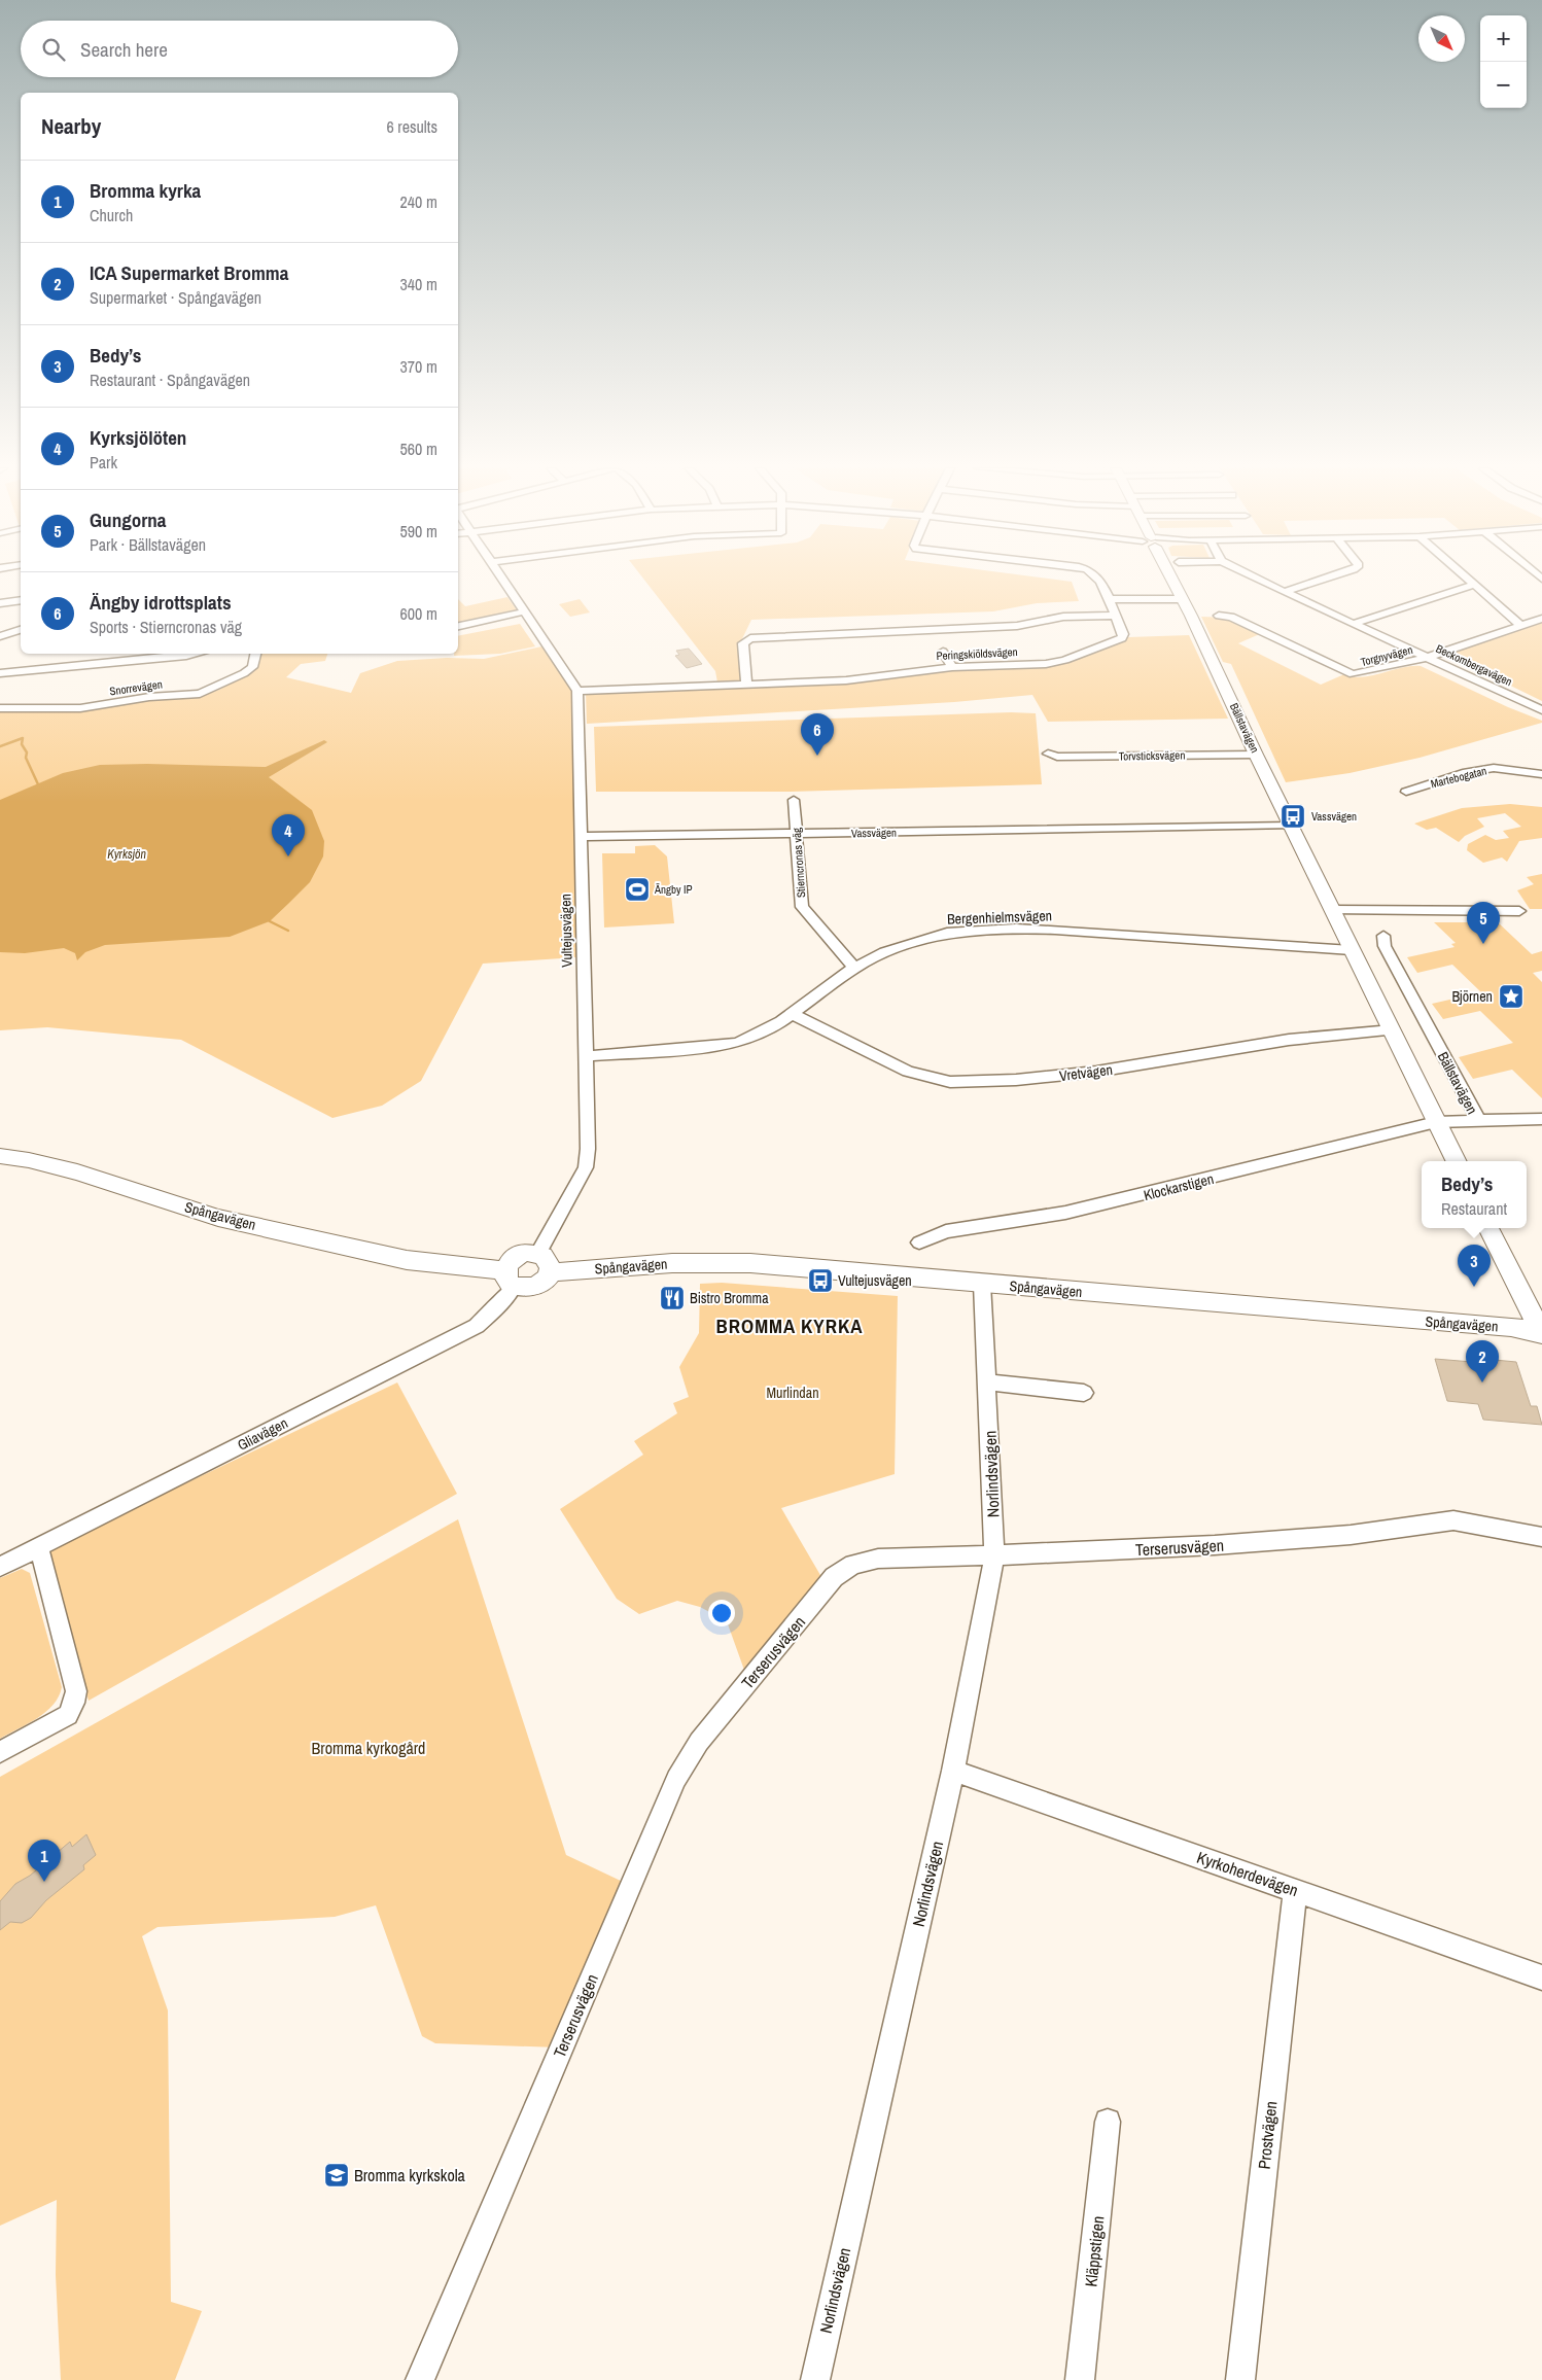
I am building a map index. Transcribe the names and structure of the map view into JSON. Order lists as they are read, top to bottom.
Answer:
{
  "streets": {
    "street": [
      "Peringskiöldsvägen",
      "Torgnyvägen",
      "Beckombergavägen",
      "Snorrevägen",
      "Bällstavägen",
      "Torvsticksvägen",
      "Martebogatan",
      "Vassvägen",
      "Stierncronas väg",
      "Bergenhielmsvägen",
      "Vultejusvägen",
      "Vretvägen",
      "Klockarstigen",
      "Spångavägen",
      "Gliavägen",
      "Norlindsvägen",
      "Terserusvägen",
      "Kyrkoherdevägen",
      "Prostvägen",
      "Kläppstigen"
    ]
  },
  "crossings": [
    ["Peringskiöldsvägen", "Vultejusvägen"],
    ["Torgnyvägen", "Beckombergavägen"],
    ["Bällstavägen", "Torvsticksvägen"],
    ["Bällstavägen", "Vassvägen"],
    ["Bällstavägen", "Bergenhielmsvägen"],
    ["Bällstavägen", "Vretvägen"],
    ["Bällstavägen", "Klockarstigen"],
    ["Vassvägen", "Stierncronas väg"],
    ["Vassvägen", "Vultejusvägen"],
    ["Stierncronas väg", "Bergenhielmsvägen"],
    ["Bergenhielmsvägen", "Vultejusvägen"],
    ["Bergenhielmsvägen", "Vretvägen"],
    ["Vultejusvägen", "Spångavägen"],
    ["Vultejusvägen", "Gliavägen"],
    ["Spångavägen", "Gliavägen"],
    ["Spångavägen", "Norlindsvägen"],
    ["Norlindsvägen", "Terserusvägen"],
    ["Norlindsvägen", "Kyrkoherdevägen"],
    ["Kyrkoherdevägen", "Prostvägen"]
  ],
  "districts": ["BROMMA KYRKA"],
  "water": ["Kyrksjön"],
  "parks": ["Murlindan", "Bromma kyrkogård"],
  "places": {
    "bus stop": ["Vassvägen", "Vultejusvägen"],
    "sports": ["Ängby IP"],
    "place": ["Björnen"],
    "restaurant": ["Bistro Bromma"],
    "school or university": ["Bromma kyrkskola"]
  },
  "north": "bottom right",
  "page": {
    "map_buttons": ["+", "−"],
    "search": "Search here",
    "heading": ["Nearby", "6 results"],
    "list": [
      {
        "mark": "1",
        "name": "Bromma kyrka",
        "note": "Church",
        "value": "240 m"
      },
      {
        "mark": "2",
        "name": "ICA Supermarket Bromma",
        "note": "Supermarket · Spångavägen",
        "value": "340 m"
      },
      {
        "mark": "3",
        "name": "Bedy’s",
        "note": "Restaurant · Spångavägen",
        "value": "370 m"
      },
      {
        "mark": "4",
        "name": "Kyrksjölöten",
        "note": "Park",
        "value": "560 m"
      },
      {
        "mark": "5",
        "name": "Gungorna",
        "note": "Park · Bällstavägen",
        "value": "590 m"
      },
      {
        "mark": "6",
        "name": "Ängby idrottsplats",
        "note": "Sports · Stierncronas väg",
        "value": "600 m"
      }
    ],
    "pins": [
      "6",
      "4",
      "5",
      "3",
      "2",
      "1"
    ],
    "popup": ["Bedy’s", "Restaurant"]
  }
}
